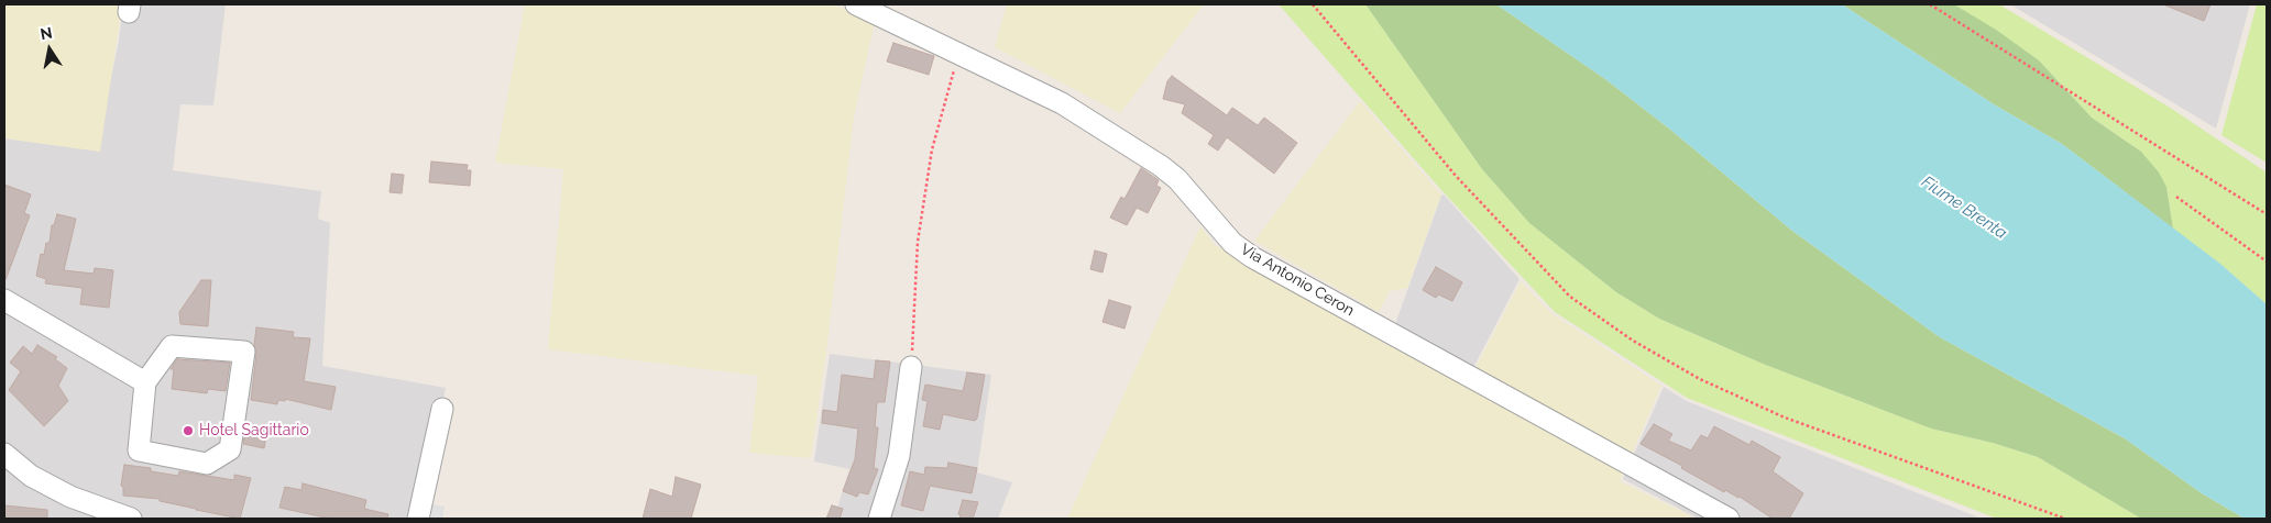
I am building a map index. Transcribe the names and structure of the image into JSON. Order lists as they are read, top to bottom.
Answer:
{
  "streets": {
    "street": ["Via Antonio Ceron"]
  },
  "water": ["Fiume Brenta"],
  "places": ["Hotel Sagittario"],
  "north": "top"
}
